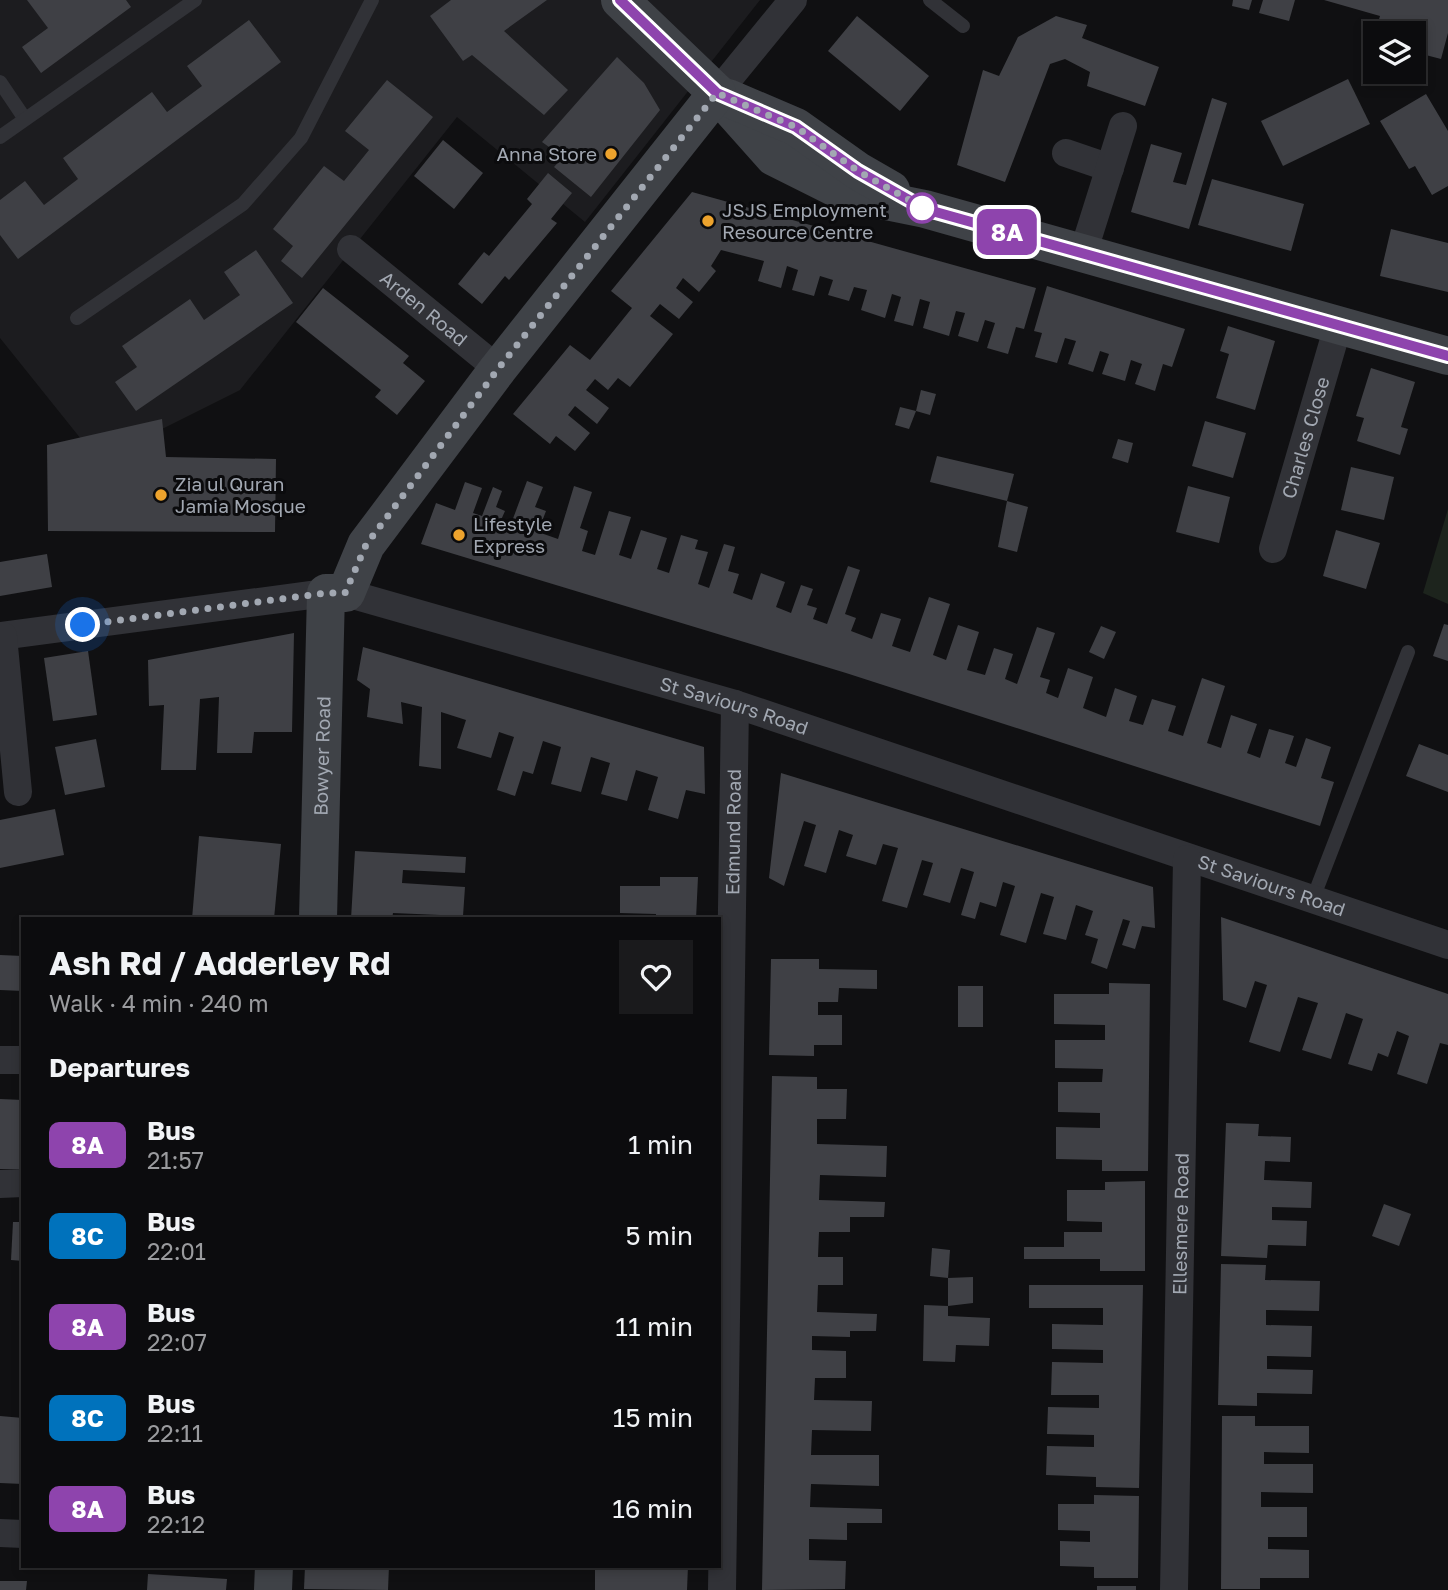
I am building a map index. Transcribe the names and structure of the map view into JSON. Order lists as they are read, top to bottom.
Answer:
{
  "streets": {
    "main road": ["Bowyer Road"],
    "street": [
      "Arden Road",
      "Charles Close",
      "St Saviours Road",
      "Edmund Road",
      "Ellesmere Road"
    ]
  },
  "crossings": [
    ["St Saviours Road", "Bowyer Road"],
    ["St Saviours Road", "Edmund Road"],
    ["St Saviours Road", "Ellesmere Road"]
  ],
  "places": [
    "Anna Store",
    "JSJS Employment Resource Centre",
    "Zia ul Quran Jamia Mosque",
    "Lifestyle Express"
  ],
  "lines": ["bus line 8A"],
  "page": {
    "on_map": "8A",
    "heading": [
      ["Ash Rd / Adderley Rd", "Walk · 4 min · 240 m"],
      "Departures"
    ],
    "list": [
      {
        "mark": "8A",
        "name": "Bus",
        "note": "21:57",
        "value": "1 min"
      },
      {
        "mark": "8C",
        "name": "Bus",
        "note": "22:01",
        "value": "5 min"
      },
      {
        "mark": "8A",
        "name": "Bus",
        "note": "22:07",
        "value": "11 min"
      },
      {
        "mark": "8C",
        "name": "Bus",
        "note": "22:11",
        "value": "15 min"
      },
      {
        "mark": "8A",
        "name": "Bus",
        "note": "22:12",
        "value": "16 min"
      }
    ]
  }
}
